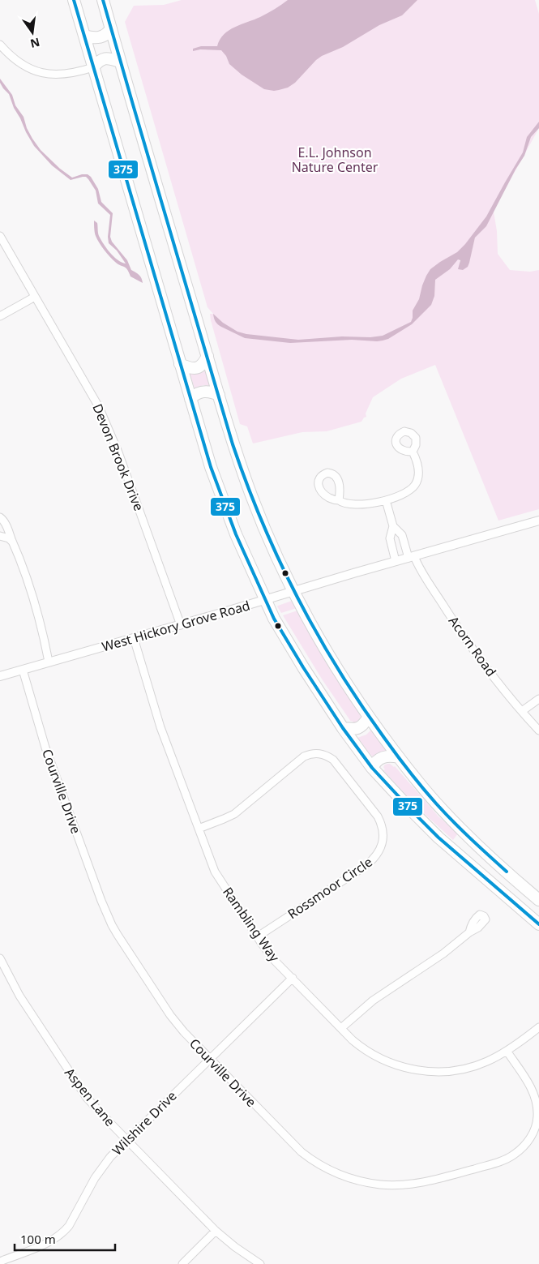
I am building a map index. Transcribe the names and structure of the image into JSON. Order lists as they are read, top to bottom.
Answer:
{
  "streets": {
    "street": [
      "Devon Brook Drive",
      "West Hickory Grove Road",
      "Acorn Road",
      "Courville Drive",
      "Rossmoor Circle",
      "Rambling Way",
      "Aspen Lane",
      "Wilshire Drive"
    ]
  },
  "crossings": [
    ["Devon Brook Drive", "West Hickory Grove Road"],
    ["West Hickory Grove Road", "Acorn Road"],
    ["West Hickory Grove Road", "Courville Drive"],
    ["West Hickory Grove Road", "Rambling Way"],
    ["Courville Drive", "Rambling Way"],
    ["Courville Drive", "Wilshire Drive"],
    ["Rossmoor Circle", "Rambling Way"],
    ["Rambling Way", "Wilshire Drive"],
    ["Aspen Lane", "Wilshire Drive"]
  ],
  "parks": ["E.L. Johnson Nature Center"],
  "lines": ["transit line 375"],
  "scale_bar": "100 m",
  "north": "bottom"
}
